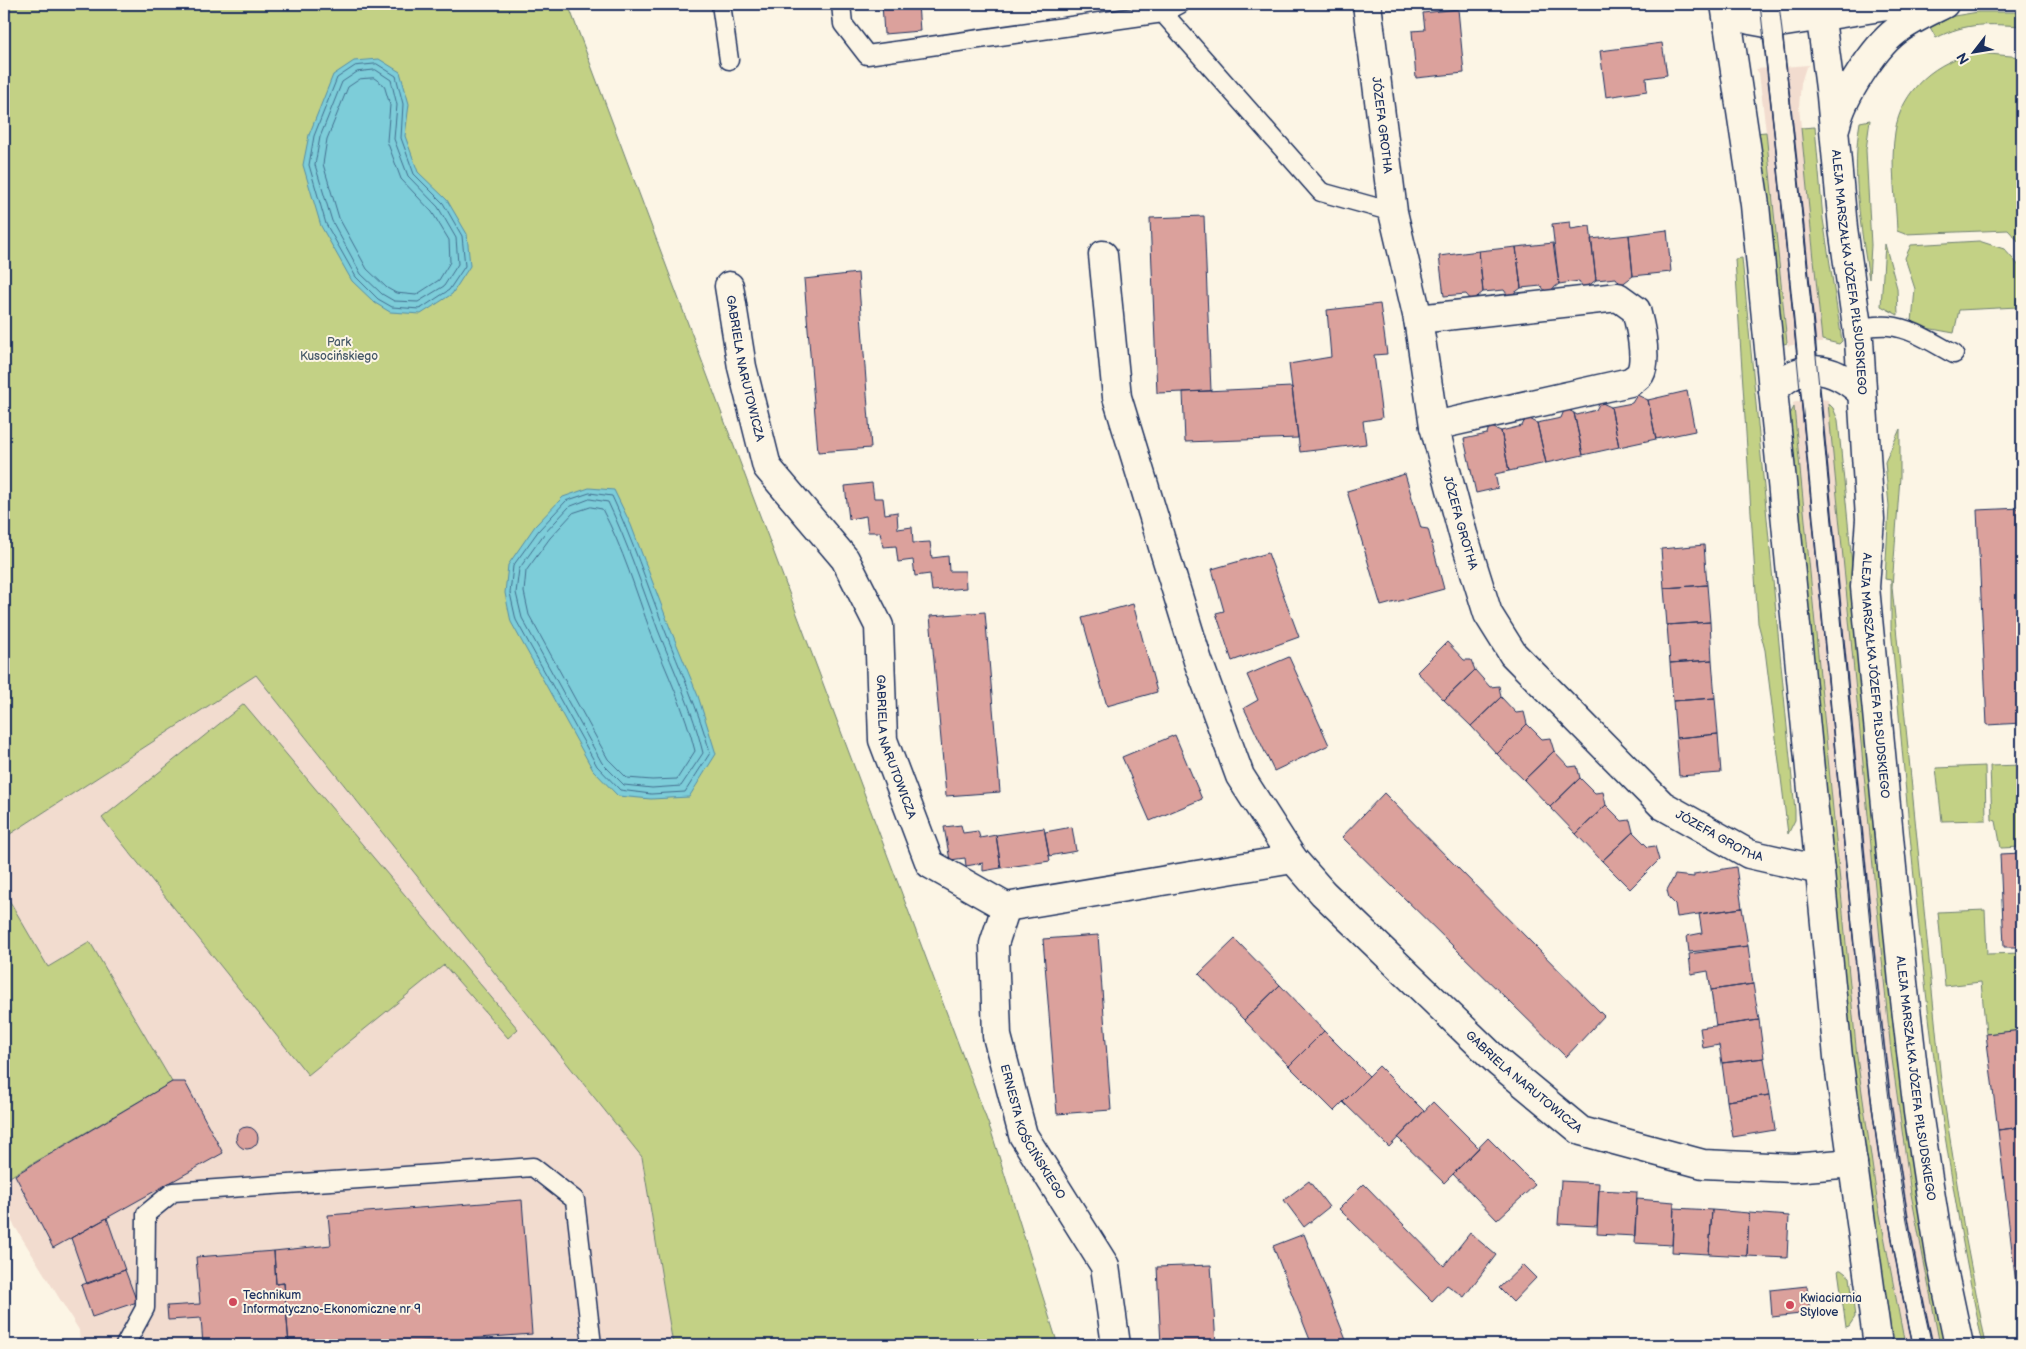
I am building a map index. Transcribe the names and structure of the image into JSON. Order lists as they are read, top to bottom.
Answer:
{
  "streets": {
    "street": [
      "JÓZEFA GROTHA",
      "ALEJA MARSZAŁKA JÓZEFA PIŁSUDSKIEGO",
      "GABRIELA NARUTOWICZA",
      "ERNESTA KOŚCIŃSKIEGO"
    ]
  },
  "crossings": [
    ["GABRIELA NARUTOWICZA", "ERNESTA KOŚCIŃSKIEGO"]
  ],
  "parks": ["Park Kusocińskiego"],
  "places": ["Technikum Informatyczno-Ekonomiczne nr 9", "Kwiaciarnia Stylove"],
  "north": "bottom left"
}
